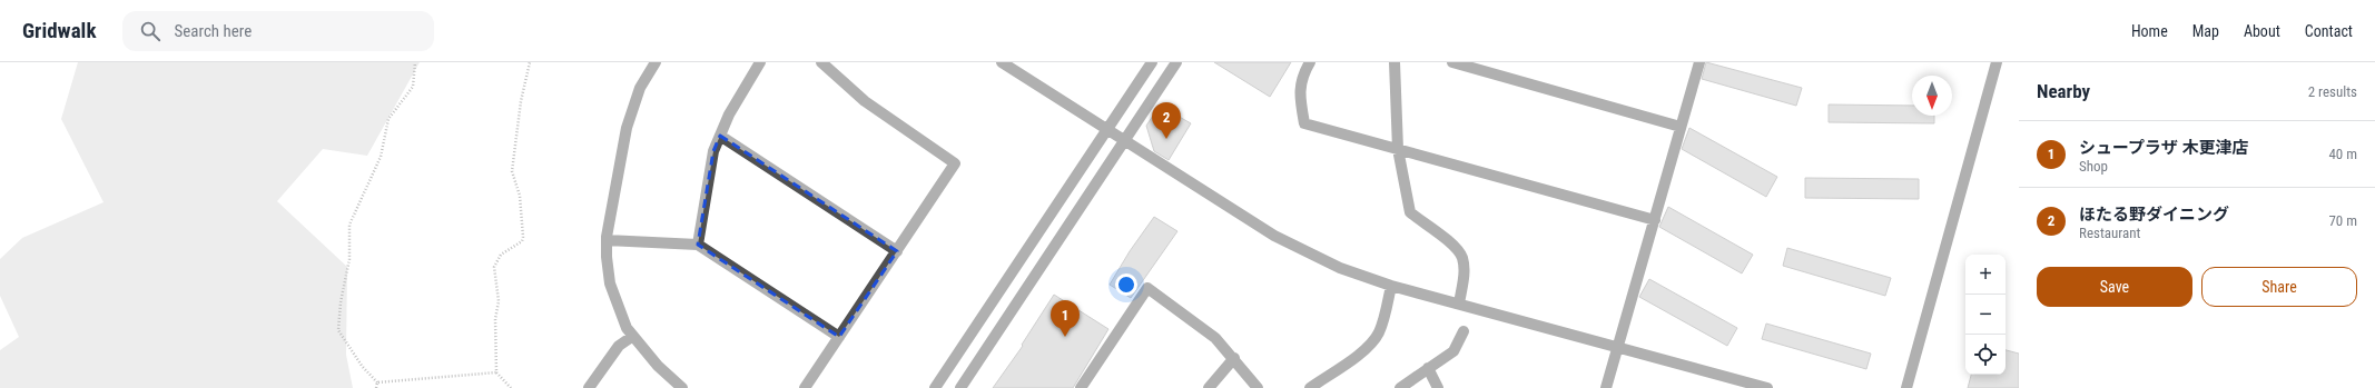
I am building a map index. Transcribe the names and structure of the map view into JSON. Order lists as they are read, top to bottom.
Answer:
{
  "north": "bottom",
  "page": {
    "header": "Gridwalk",
    "search": "Search here",
    "nav": [
      "Home",
      "Map",
      "About",
      "Contact"
    ],
    "heading": ["Nearby", "2 results"],
    "pins": ["2", "1"],
    "list": [
      {
        "mark": "1",
        "name": "シュープラザ 木更津店",
        "note": "Shop",
        "value": "40 m"
      },
      {
        "mark": "2",
        "name": "ほたる野ダイニング",
        "note": "Restaurant",
        "value": "70 m"
      }
    ],
    "buttons": ["Save", "Share"],
    "map_buttons": ["+", "−"]
  }
}
